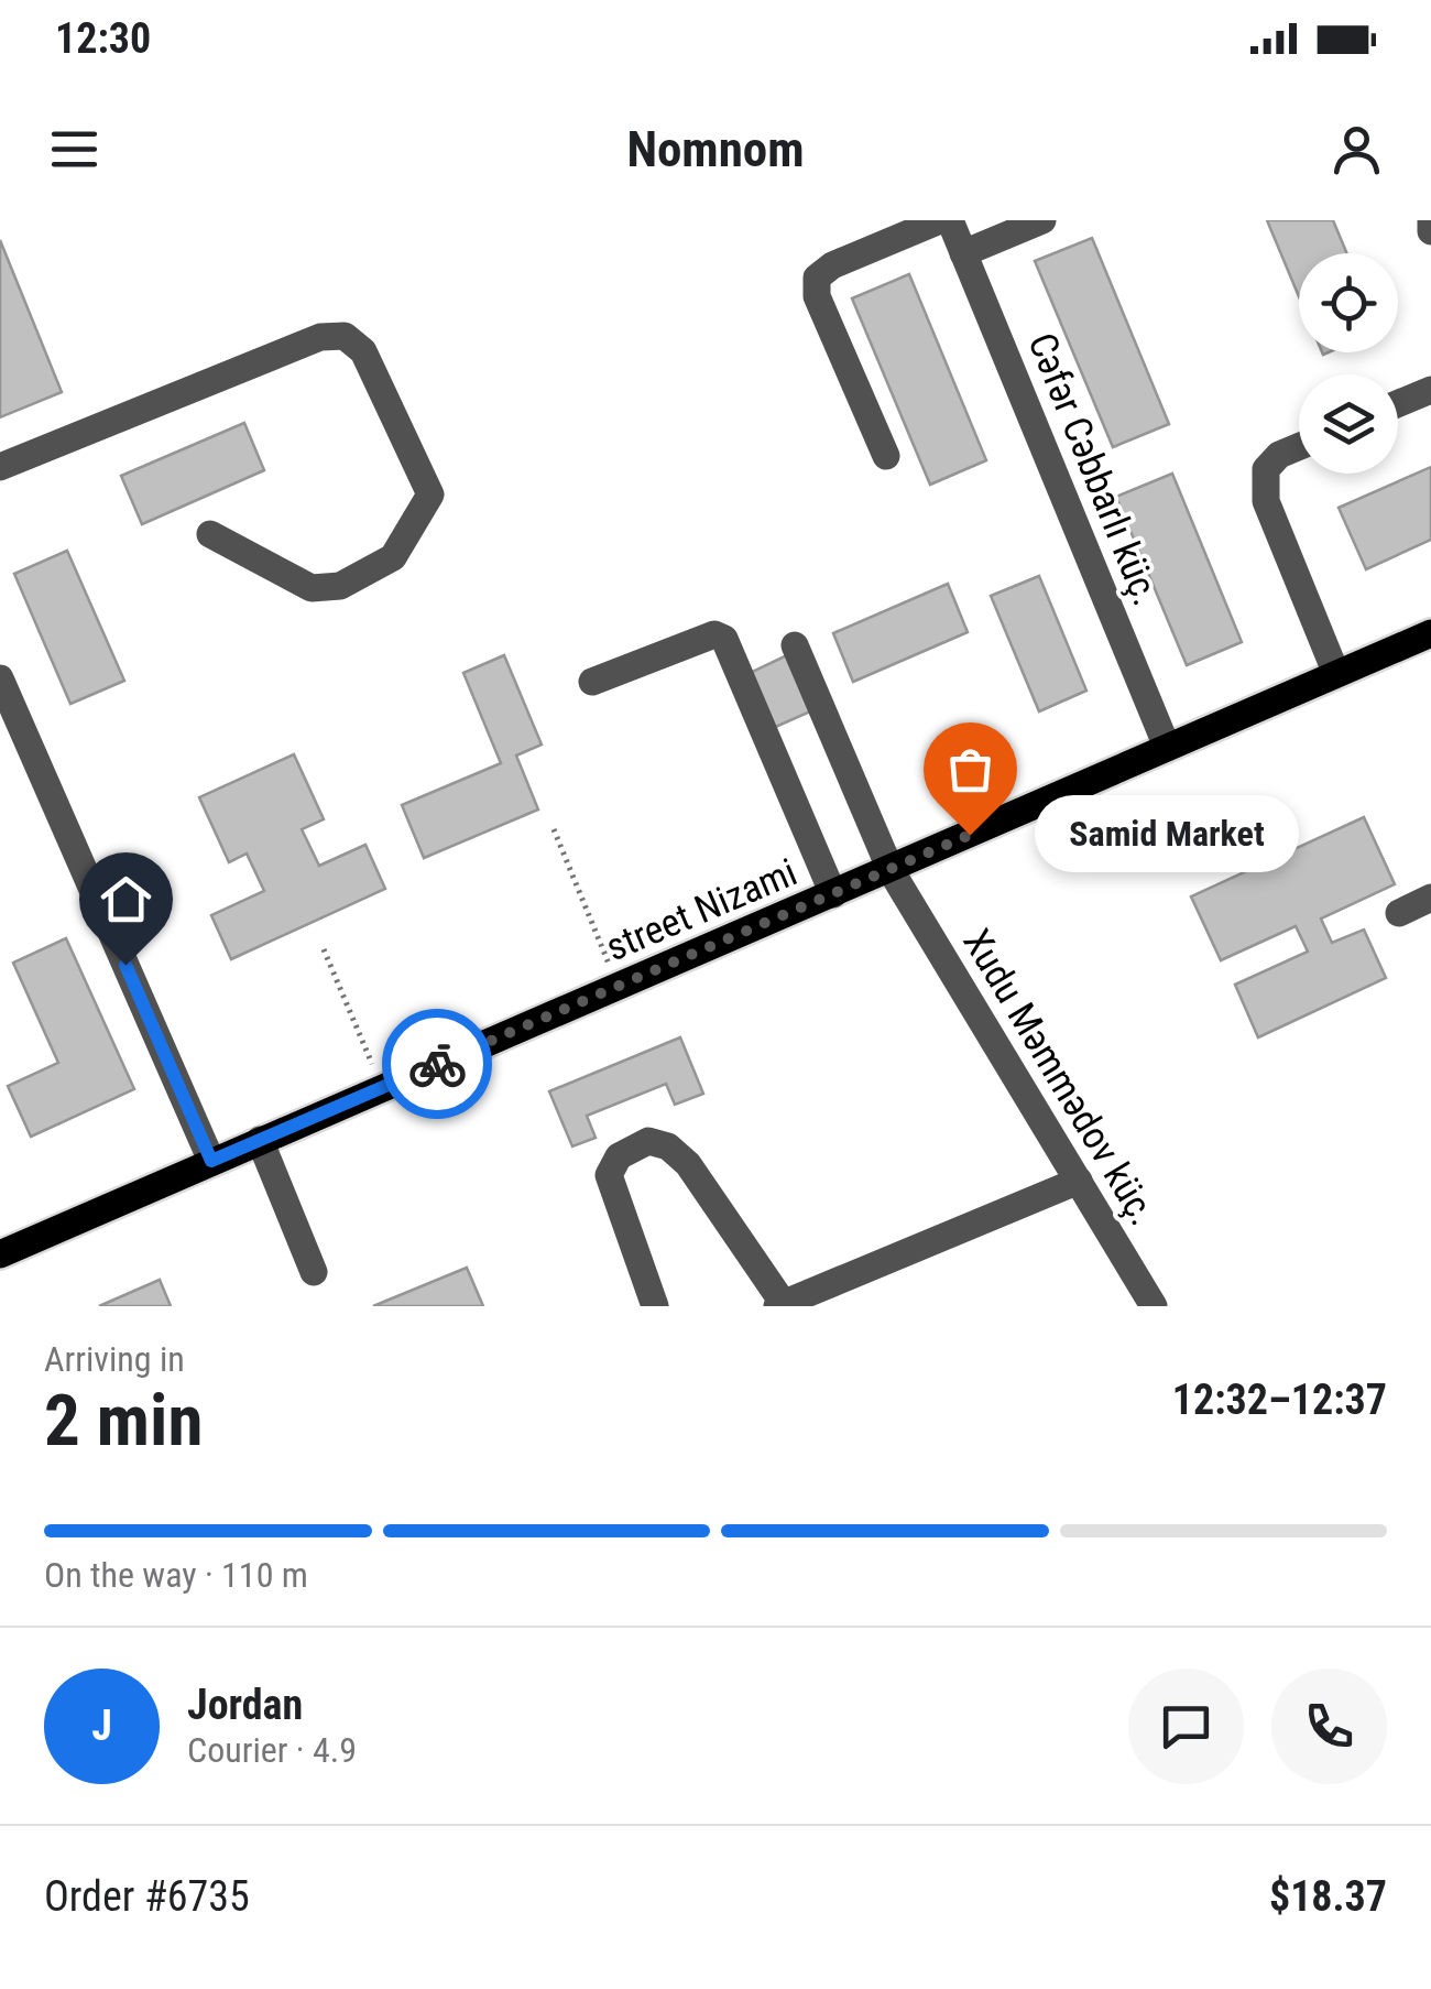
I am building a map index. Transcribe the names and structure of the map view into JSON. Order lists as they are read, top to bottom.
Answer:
{
  "streets": {
    "main road": ["street Nizami"],
    "street": ["Cəfər Cəbbarlı küç.", "Xudu Məmmədov küç."]
  },
  "crossings": [
    ["Cəfər Cəbbarlı küç.", "street Nizami"],
    ["street Nizami", "Xudu Məmmədov küç."]
  ],
  "places": ["Samid Market"],
  "page": {
    "status": "12:30",
    "header": "Nomnom",
    "bubble": "Samid Market",
    "heading": ["2 min", "Arriving in", "12:32–12:37"],
    "panel": [
      "Jordan",
      "Courier · 4.9",
      "Order #6735",
      "$18.37"
    ],
    "bar": "On the way · 110 m",
    "round": "J"
  }
}
